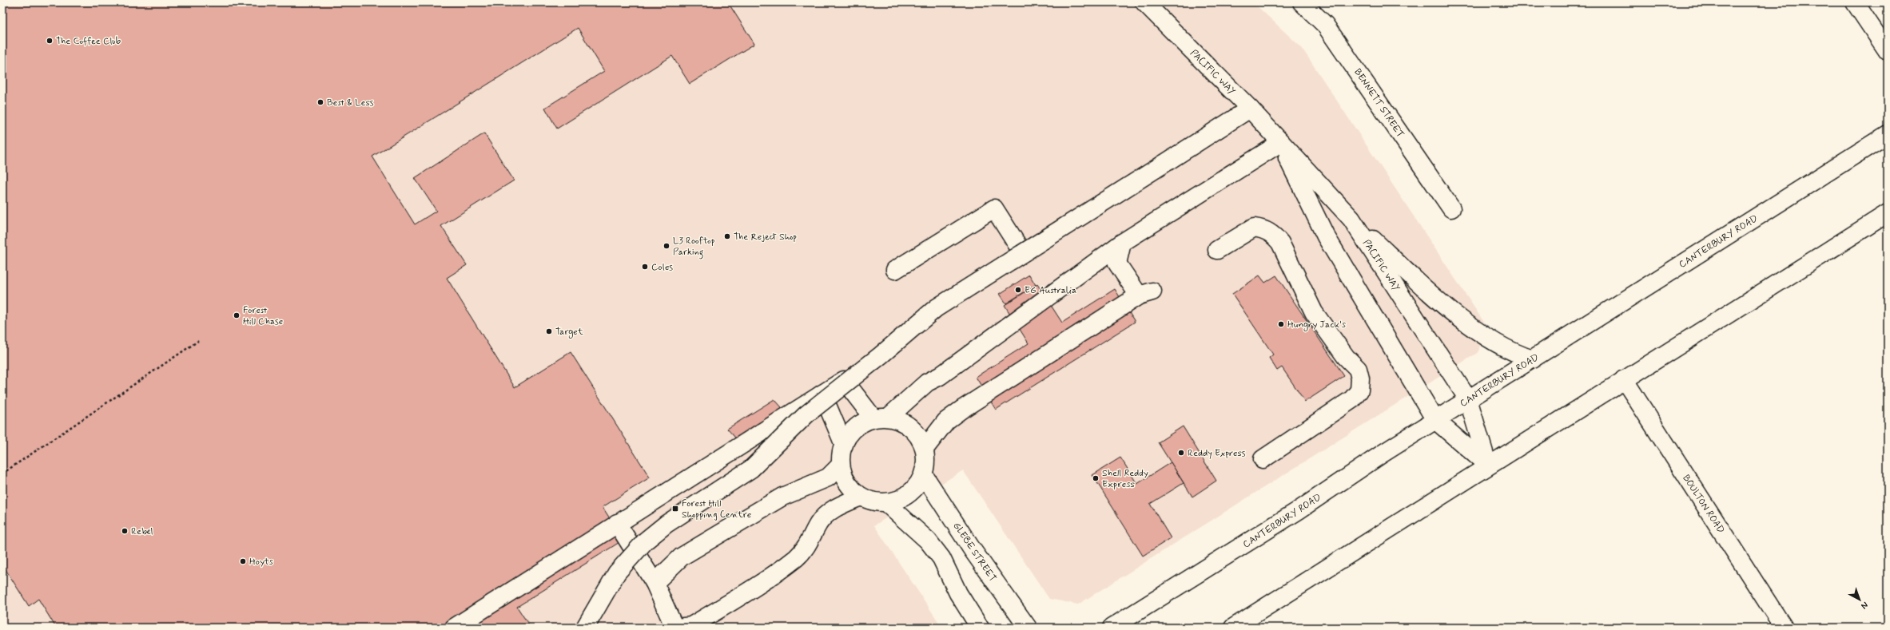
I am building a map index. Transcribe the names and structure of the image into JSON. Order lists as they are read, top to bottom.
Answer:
{
  "streets": {
    "main road": [
      "PACIFIC WAY",
      "BENNETT STREET",
      "CANTERBURY ROAD",
      "BOULTON ROAD",
      "GLEBE STREET"
    ]
  },
  "crossings": [
    ["PACIFIC WAY", "CANTERBURY ROAD"]
  ],
  "places": {
    "other": [
      "The Coffee Club",
      "Best & Less",
      "The Reject Shop",
      "L3 Rooftop Parking",
      "Coles",
      "EG Australia",
      "Forest Hill Chase",
      "Hungry Jack's",
      "Target",
      "Reddy Express",
      "Shell Reddy Express",
      "Rebel",
      "Hoyts"
    ],
    "transit": ["Forest Hill Shopping Centre"]
  },
  "north": "bottom right"
}
